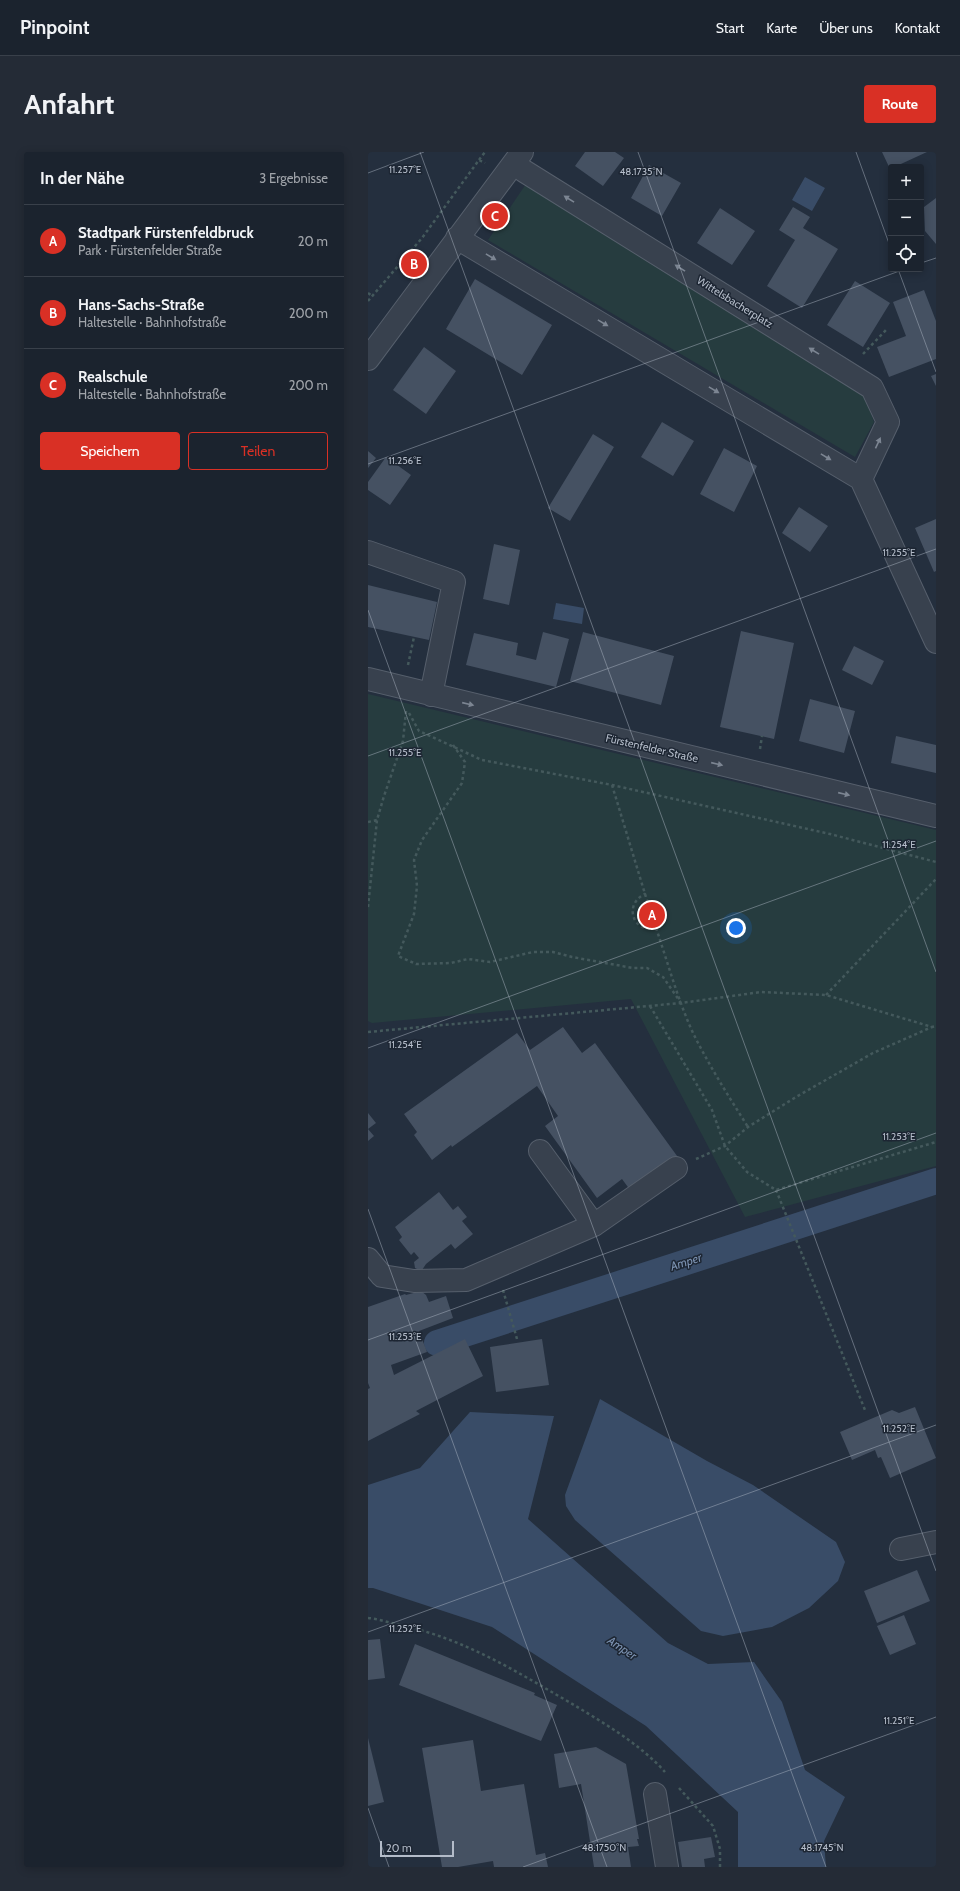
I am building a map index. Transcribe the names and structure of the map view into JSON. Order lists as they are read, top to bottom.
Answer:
{
  "streets": {
    "street": ["Wittelsbacherplatz", "Fürstenfelder Straße"]
  },
  "one_way": ["Fürstenfelder Straße"],
  "water": ["Amper"],
  "scale_bar": "20 m",
  "page": {
    "header": "Pinpoint",
    "nav": [
      "Start",
      "Karte",
      "Über uns",
      "Kontakt"
    ],
    "buttons": [
      "Route",
      ["Speichern", "Teilen"]
    ],
    "title": "Anfahrt",
    "heading": ["In der Nähe", "3 Ergebnisse"],
    "map_buttons": ["+", "−"],
    "pins": ["C", "B", "A"],
    "list": [
      {
        "mark": "A",
        "name": "Stadtpark Fürstenfeldbruck",
        "note": "Park · Fürstenfelder Straße",
        "value": "20 m"
      },
      {
        "mark": "B",
        "name": "Hans-Sachs-Straße",
        "note": "Haltestelle · Bahnhofstraße",
        "value": "200 m"
      },
      {
        "mark": "C",
        "name": "Realschule",
        "note": "Haltestelle · Bahnhofstraße",
        "value": "200 m"
      }
    ],
    "scale": "20 m"
  },
  "coordinates": [
    "11.257°E",
    "48.1735°N",
    "11.256°E",
    "11.255°E",
    "11.254°E",
    "11.253°E",
    "11.252°E",
    "11.251°E",
    "48.1750°N",
    "48.1745°N"
  ]
}
